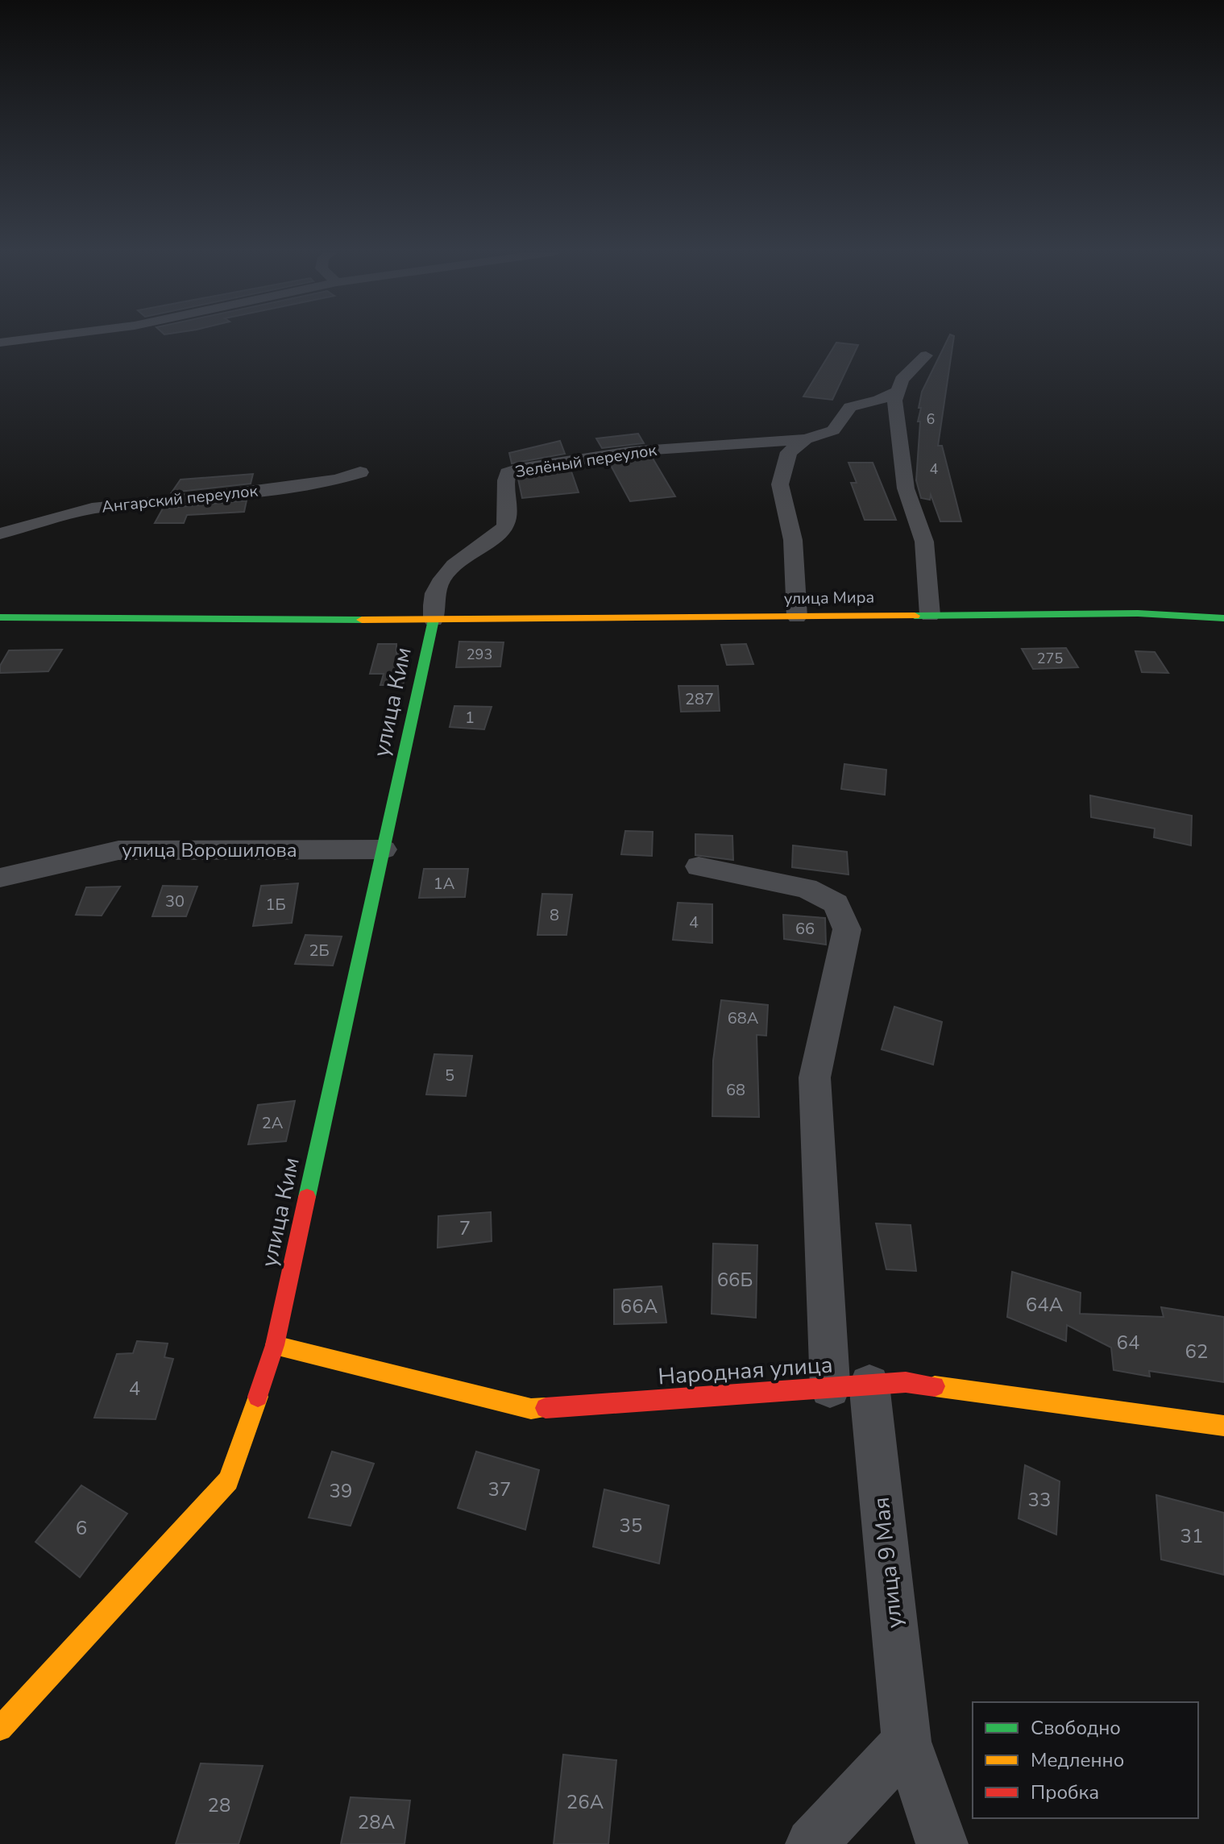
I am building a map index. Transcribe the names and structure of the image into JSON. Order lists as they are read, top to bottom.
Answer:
{
  "streets": {
    "street": [
      "Зелёный переулок",
      "Ангарский переулок",
      "улица Мира",
      "улица Ким",
      "улица Ворошилова",
      "Народная улица",
      "улица 9 Мая"
    ]
  },
  "crossings": [
    ["Зелёный переулок", "улица Мира"],
    ["Зелёный переулок", "улица Ким"],
    ["улица Мира", "улица Ким"],
    ["улица Ким", "улица Ворошилова"],
    ["улица Ким", "Народная улица"],
    ["Народная улица", "улица 9 Мая"]
  ],
  "house_numbers": [
    "6",
    "4",
    "293",
    "275",
    "287",
    "1",
    "1А",
    "30",
    "1Б",
    "8",
    "4",
    "66",
    "2Б",
    "68А",
    "5",
    "68",
    "2А",
    "7",
    "66Б",
    "64А",
    "66А",
    "64",
    "62",
    "4",
    "37",
    "39",
    "33",
    "35",
    "6",
    "31",
    "26А",
    "28",
    "28А"
  ],
  "legend": ["Свободно", "Медленно", "Пробка"]
}
